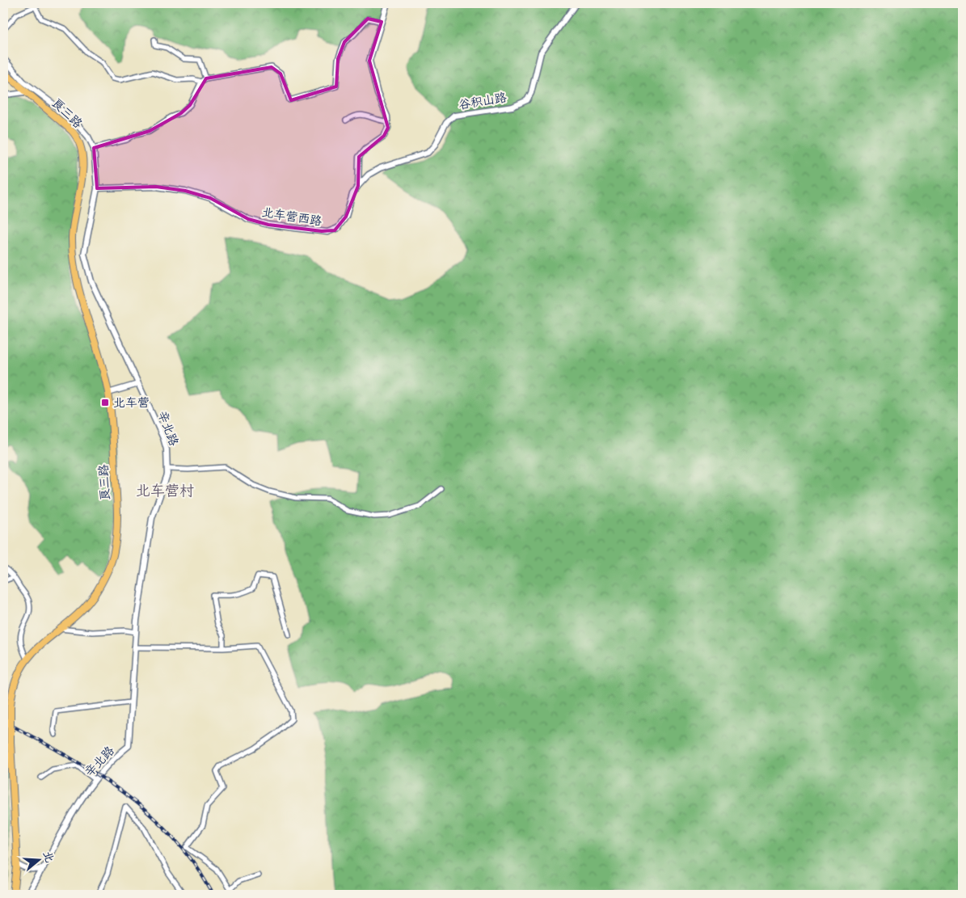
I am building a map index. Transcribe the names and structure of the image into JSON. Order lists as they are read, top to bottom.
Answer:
{
  "streets": {
    "main road": ["良三路"],
    "street": ["谷积山路", "北车营西路", "辛北路"]
  },
  "crossings": [
    ["谷积山路", "北车营西路"],
    ["北车营西路", "辛北路"]
  ],
  "districts": ["北车营村"],
  "places": {
    "transit": ["北车营"]
  },
  "north": "right"
}
